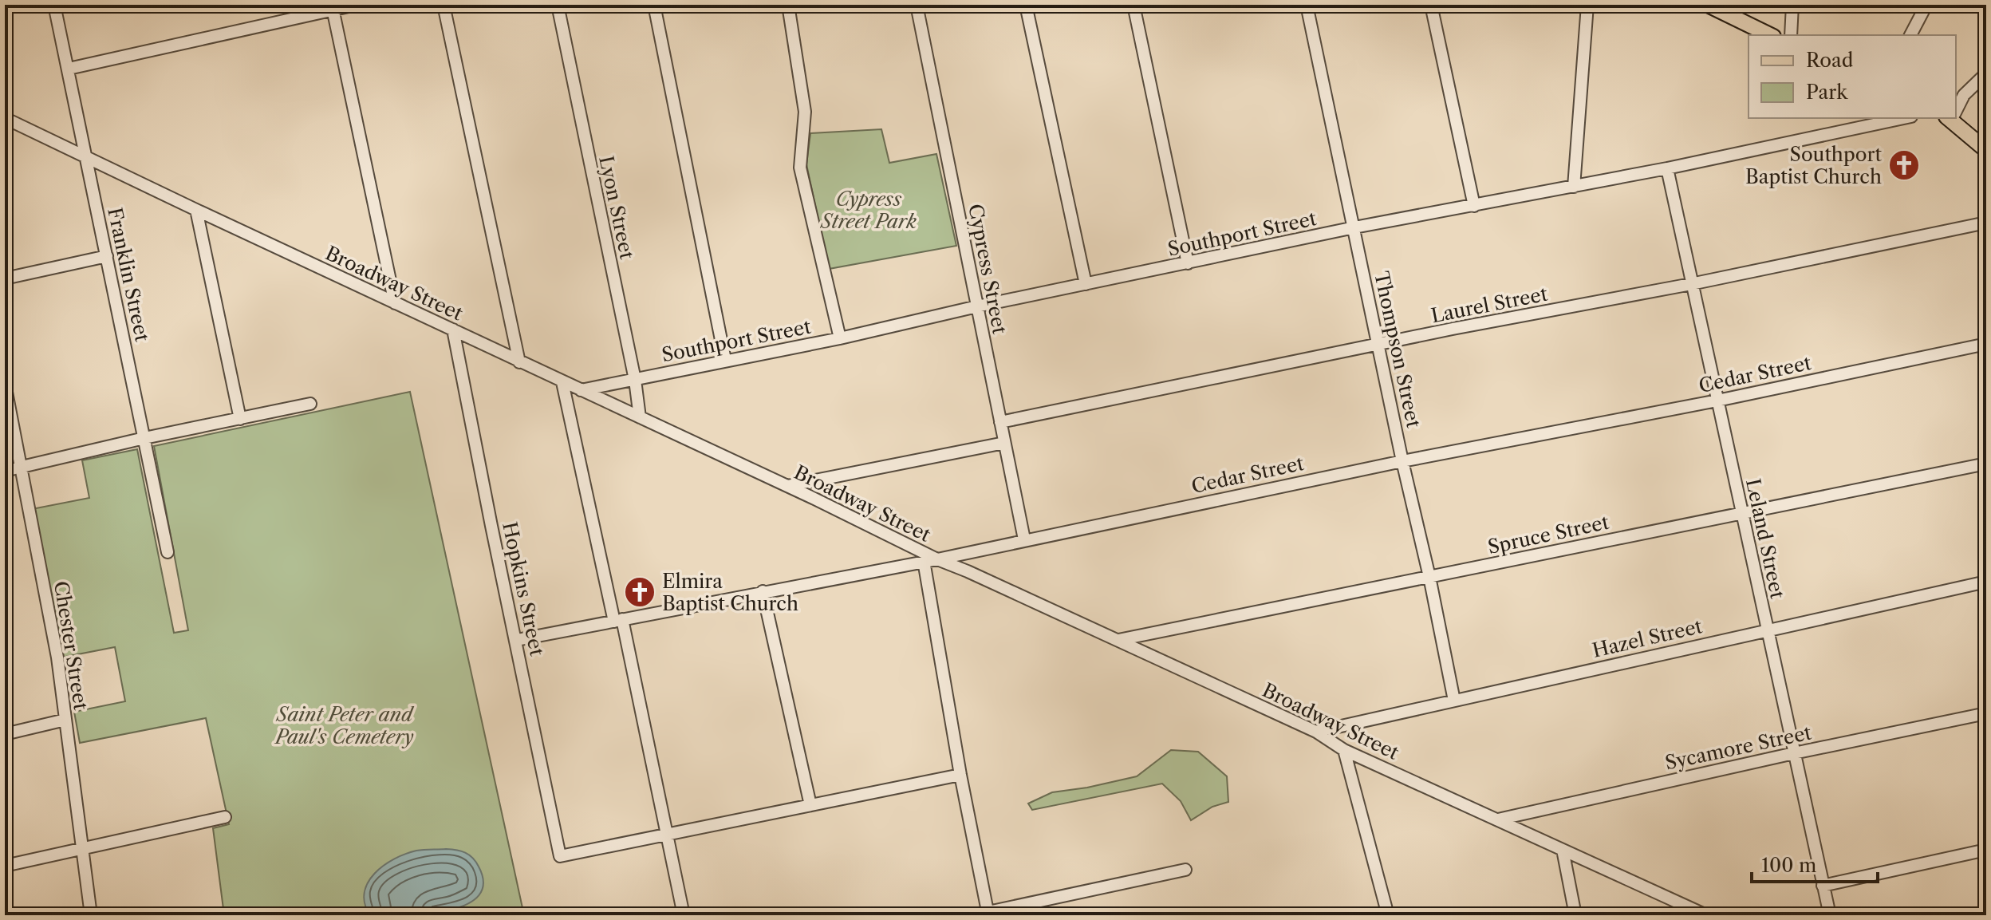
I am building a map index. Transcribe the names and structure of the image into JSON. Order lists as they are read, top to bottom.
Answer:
{
  "streets": {
    "street": [
      "Lyon Street",
      "Southport Street",
      "Cypress Street",
      "Franklin Street",
      "Broadway Street",
      "Laurel Street",
      "Thompson Street",
      "Cedar Street",
      "Spruce Street",
      "Leland Street",
      "Hopkins Street",
      "Hazel Street",
      "Chester Street",
      "Sycamore Street"
    ]
  },
  "crossings": [
    ["Lyon Street", "Southport Street"],
    ["Lyon Street", "Broadway Street"],
    ["Southport Street", "Cypress Street"],
    ["Southport Street", "Broadway Street"],
    ["Southport Street", "Thompson Street"],
    ["Southport Street", "Leland Street"],
    ["Cypress Street", "Laurel Street"],
    ["Cypress Street", "Cedar Street"],
    ["Franklin Street", "Broadway Street"],
    ["Broadway Street", "Cedar Street"],
    ["Broadway Street", "Spruce Street"],
    ["Broadway Street", "Hopkins Street"],
    ["Broadway Street", "Hazel Street"],
    ["Broadway Street", "Sycamore Street"],
    ["Laurel Street", "Thompson Street"],
    ["Laurel Street", "Leland Street"],
    ["Thompson Street", "Cedar Street"],
    ["Thompson Street", "Spruce Street"],
    ["Thompson Street", "Hazel Street"],
    ["Cedar Street", "Leland Street"],
    ["Cedar Street", "Hopkins Street"],
    ["Spruce Street", "Leland Street"],
    ["Leland Street", "Hazel Street"],
    ["Leland Street", "Sycamore Street"]
  ],
  "parks": ["Cypress Street Park", "Saint Peter and Paul's Cemetery"],
  "places": {
    "church": ["Southport Baptist Church", "Elmira Baptist Church"]
  },
  "legend": ["Road", "Park"],
  "scale_bar": "100 m"
}
